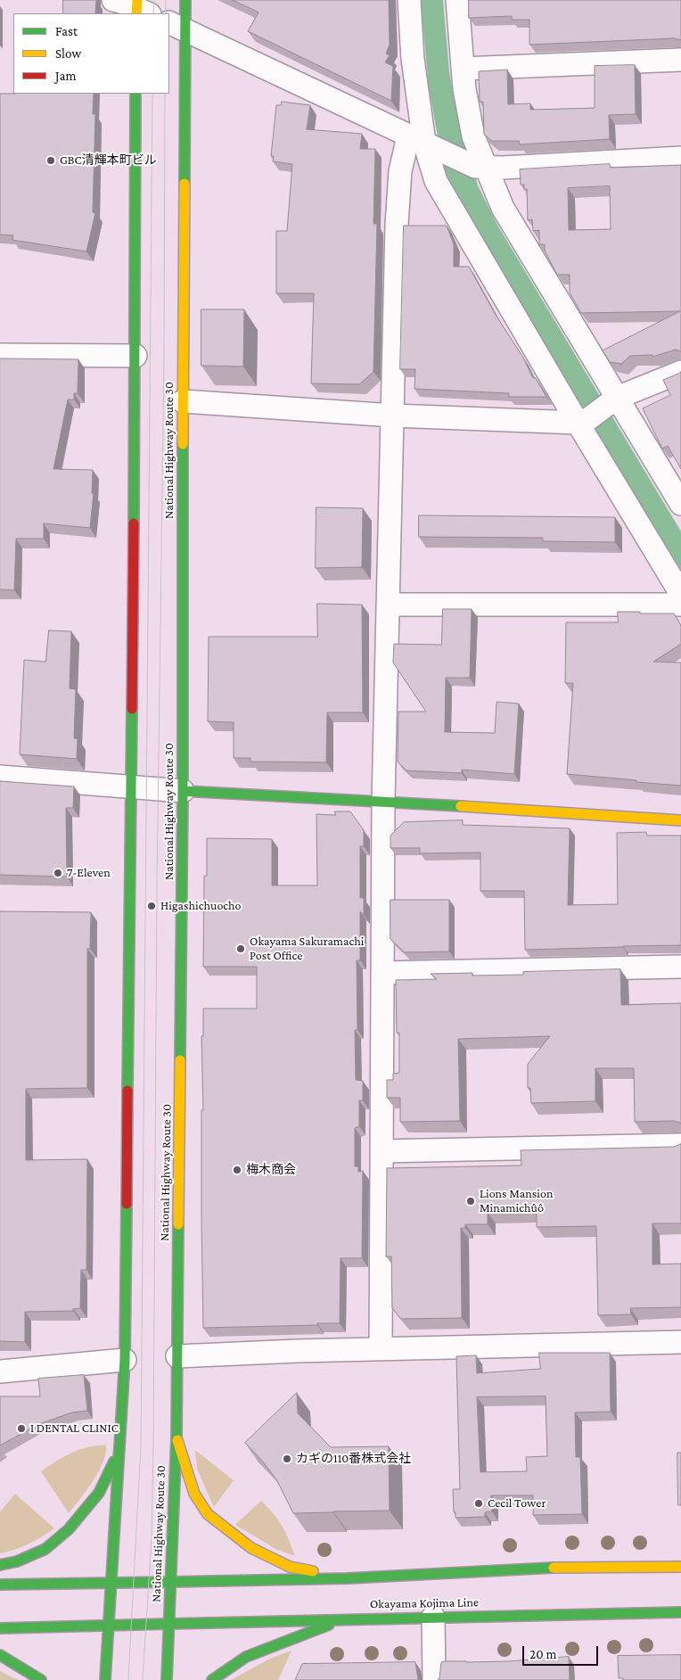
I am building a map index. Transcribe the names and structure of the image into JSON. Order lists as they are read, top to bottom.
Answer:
{
  "streets": {
    "main road": ["National Highway Route 30", "Okayama Kojima Line"]
  },
  "crossings": [
    ["National Highway Route 30", "Okayama Kojima Line"]
  ],
  "places": [
    "GBC清輝本町ビル",
    "7-Eleven",
    "Higashichuocho",
    "Okayama Sakuramachi Post Office",
    "梅木商会",
    "Lions Mansion Minamichûô",
    "I DENTAL CLINIC",
    "カギの110番株式会社",
    "Cecil Tower"
  ],
  "legend": ["Fast", "Slow", "Jam"],
  "scale_bar": "20 m"
}
